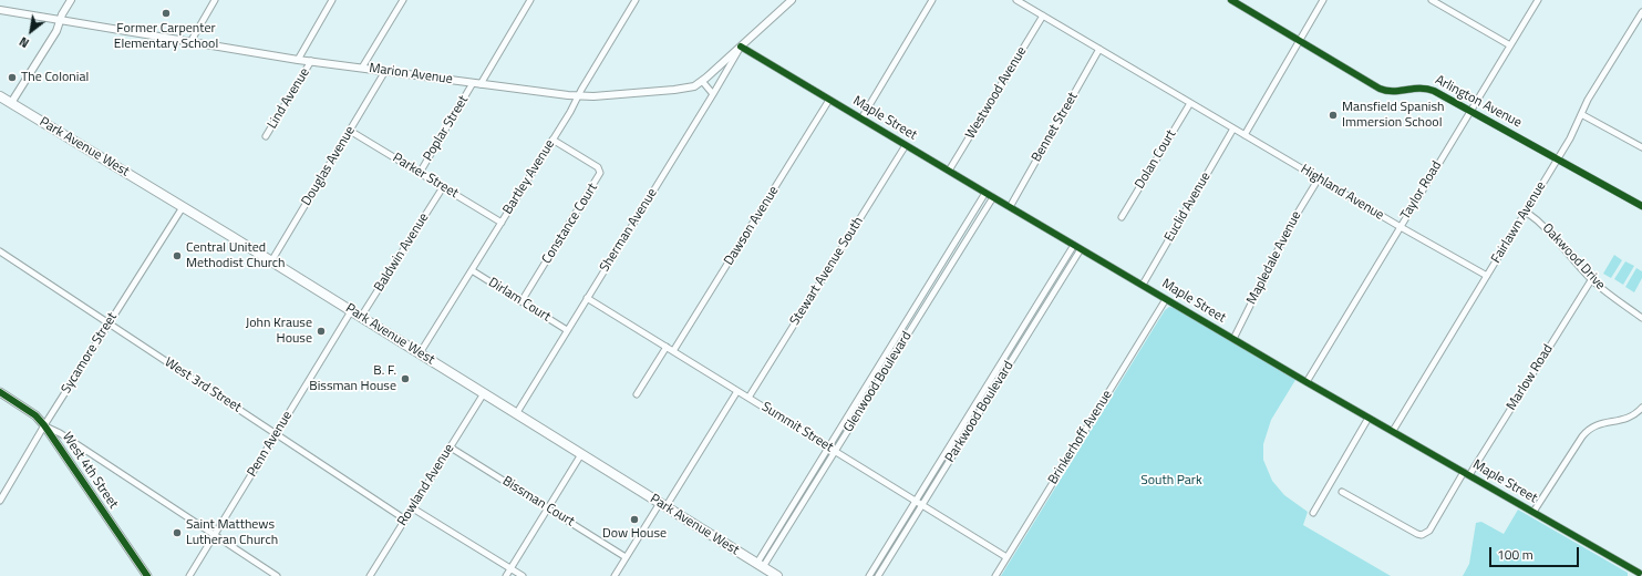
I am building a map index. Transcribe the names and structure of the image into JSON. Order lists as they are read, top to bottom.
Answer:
{
  "streets": {
    "main road": ["Park Avenue West", "West 4th Street"],
    "street": [
      "Marion Avenue",
      "Westwood Avenue",
      "Lind Avenue",
      "Arlington Avenue",
      "Maple Street",
      "Bennet Street",
      "Poplar Street",
      "Dolan Court",
      "Douglas Avenue",
      "Parker Street",
      "Bartley Avenue",
      "Taylor Road",
      "Highland Avenue",
      "Euclid Avenue",
      "Fairlawn Avenue",
      "Constance Court",
      "Dawson Avenue",
      "Sherman Avenue",
      "Baldwin Avenue",
      "Oakwood Drive",
      "Mapledale Avenue",
      "Stewart Avenue South",
      "Dirlam Court",
      "Sycamore Street",
      "Marlow Road",
      "Glenwood Boulevard",
      "West 3rd Street",
      "Parkwood Boulevard",
      "Summit Street",
      "Brinkerhoff Avenue",
      "Penn Avenue",
      "Rowland Avenue",
      "Bissman Court"
    ]
  },
  "crossings": [
    ["Marion Avenue", "Lind Avenue"],
    ["Marion Avenue", "Maple Street"],
    ["Marion Avenue", "Poplar Street"],
    ["Marion Avenue", "Douglas Avenue"],
    ["Marion Avenue", "Bartley Avenue"],
    ["Marion Avenue", "Sherman Avenue"],
    ["Westwood Avenue", "Maple Street"],
    ["Arlington Avenue", "Taylor Road"],
    ["Arlington Avenue", "Fairlawn Avenue"],
    ["Maple Street", "Bennet Street"],
    ["Maple Street", "Taylor Road"],
    ["Maple Street", "Euclid Avenue"],
    ["Maple Street", "Fairlawn Avenue"],
    ["Maple Street", "Dawson Avenue"],
    ["Maple Street", "Sherman Avenue"],
    ["Maple Street", "Mapledale Avenue"],
    ["Maple Street", "Stewart Avenue South"],
    ["Maple Street", "Marlow Road"],
    ["Maple Street", "Glenwood Boulevard"],
    ["Maple Street", "Parkwood Boulevard"],
    ["Maple Street", "Brinkerhoff Avenue"],
    ["Poplar Street", "Parker Street"],
    ["Park Avenue West", "Douglas Avenue"],
    ["Park Avenue West", "Bartley Avenue"],
    ["Park Avenue West", "Sherman Avenue"],
    ["Park Avenue West", "Baldwin Avenue"],
    ["Park Avenue West", "Sycamore Street"],
    ["Park Avenue West", "Glenwood Boulevard"],
    ["Park Avenue West", "Penn Avenue"],
    ["Park Avenue West", "Rowland Avenue"],
    ["Douglas Avenue", "Parker Street"],
    ["Parker Street", "Bartley Avenue"],
    ["Parker Street", "Baldwin Avenue"],
    ["Bartley Avenue", "Constance Court"],
    ["Bartley Avenue", "Dirlam Court"],
    ["Taylor Road", "Highland Avenue"],
    ["Highland Avenue", "Euclid Avenue"],
    ["Highland Avenue", "Fairlawn Avenue"],
    ["Highland Avenue", "Mapledale Avenue"],
    ["Fairlawn Avenue", "Oakwood Drive"],
    ["Constance Court", "Dirlam Court"],
    ["Dawson Avenue", "Summit Street"],
    ["Sherman Avenue", "Dirlam Court"],
    ["Sherman Avenue", "Summit Street"],
    ["Oakwood Drive", "Marlow Road"],
    ["Stewart Avenue South", "Summit Street"],
    ["Sycamore Street", "West 3rd Street"],
    ["Sycamore Street", "West 4th Street"],
    ["Glenwood Boulevard", "Summit Street"],
    ["West 3rd Street", "Penn Avenue"],
    ["West 3rd Street", "Rowland Avenue"],
    ["Parkwood Boulevard", "Summit Street"],
    ["Summit Street", "Brinkerhoff Avenue"],
    ["Rowland Avenue", "Bissman Court"]
  ],
  "parks": ["South Park"],
  "places": [
    "Former Carpenter Elementary School",
    "The Colonial",
    "Mansfield Spanish Immersion School",
    "Central United Methodist Church",
    "John Krause House",
    "B. F. Bissman House",
    "Dow House",
    "Saint Matthews Lutheran Church"
  ],
  "scale_bar": "100 m",
  "north": "bottom left"
}
